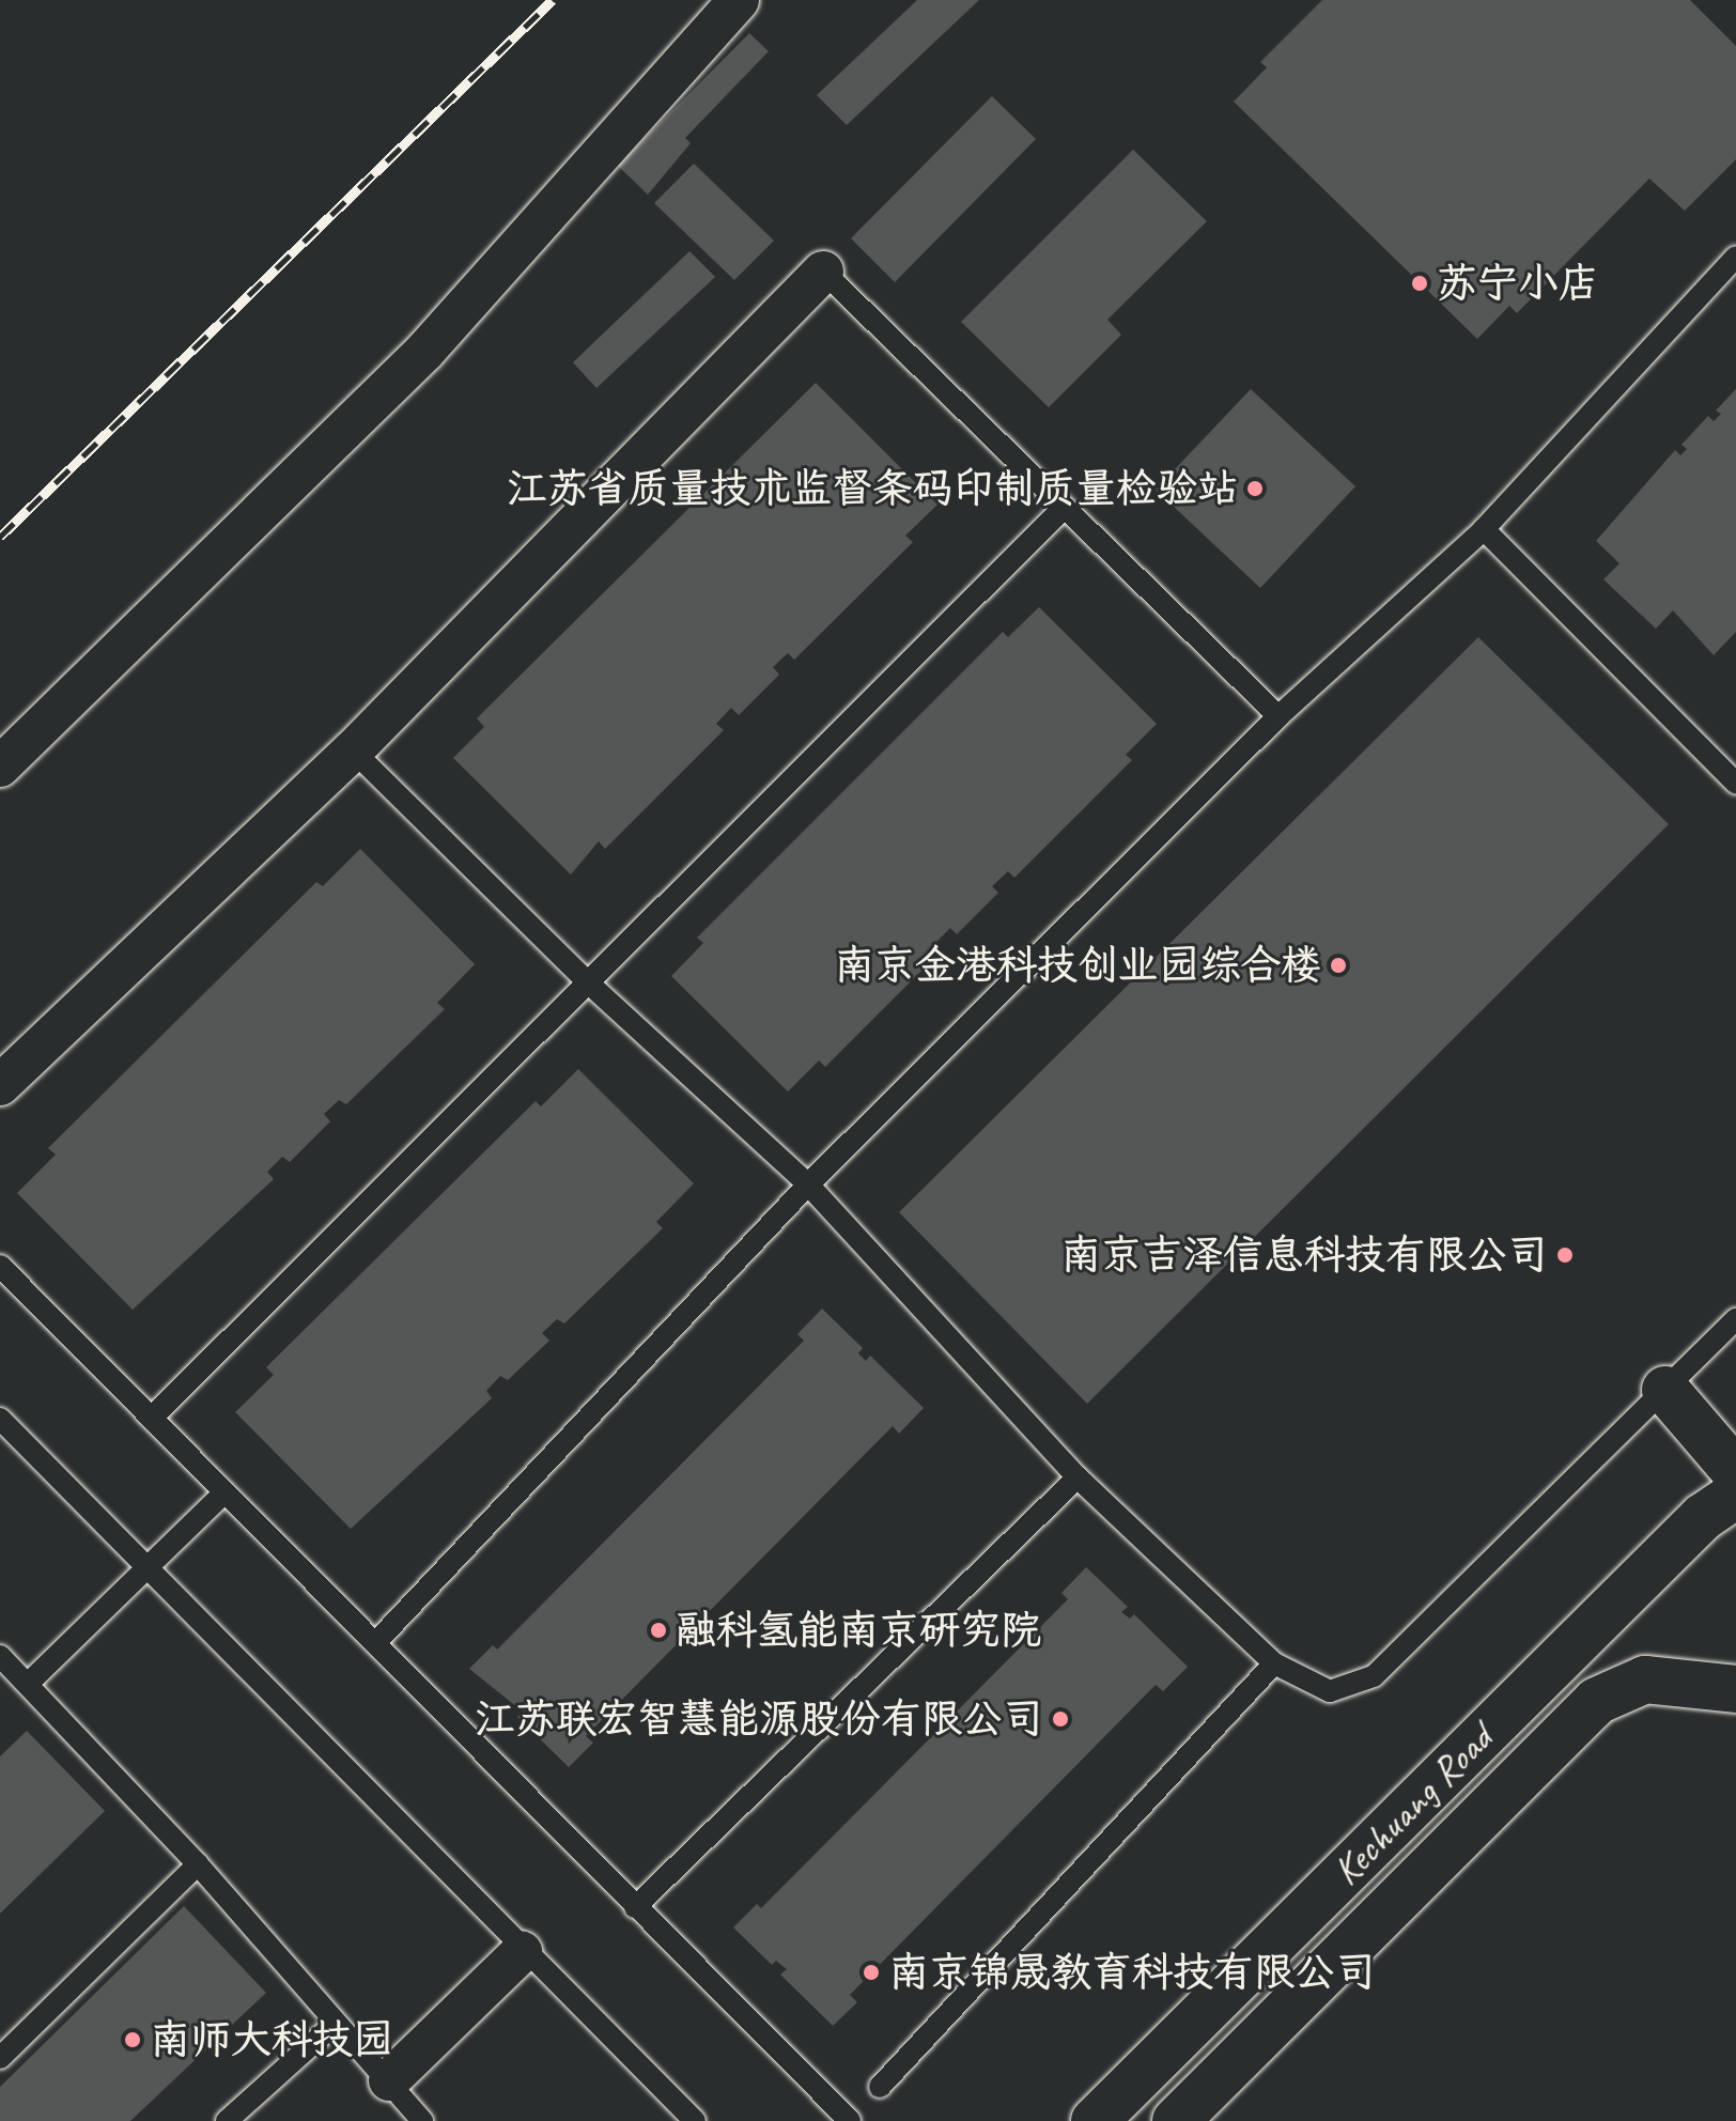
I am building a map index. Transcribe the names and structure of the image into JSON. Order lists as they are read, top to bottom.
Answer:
{
  "streets": {
    "street": ["Kechuang Road"]
  },
  "places": [
    "苏宁小店",
    "江苏省质量技术监督条码印制质量检验站",
    "南京金港科技创业园综合楼",
    "南京吉泽信息科技有限公司",
    "融科氢能南京研究院",
    "江苏联宏智慧能源股份有限公司",
    "南京锦晟教育科技有限公司",
    "南师大科技园"
  ]
}
